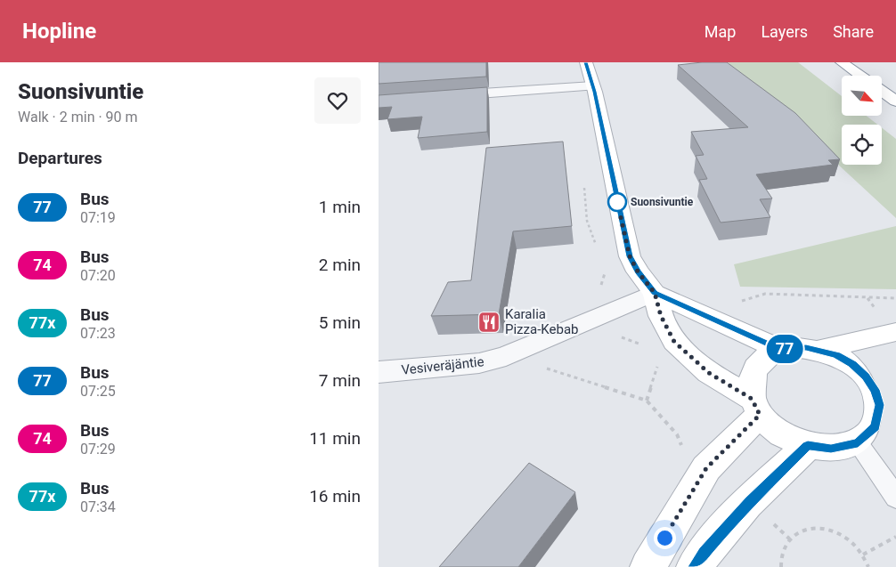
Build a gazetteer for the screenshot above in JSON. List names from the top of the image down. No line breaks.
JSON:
{"streets":{"street":["Vesiveräjäntie"]},"places":{"other":["Suonsivuntie"],"restaurant":["Karalia Pizza-Kebab"]},"lines":["bus line 77"],"north":"bottom right","page":{"header":"Hopline","nav":["Map","Layers","Share"],"heading":[["Suonsivuntie","Walk · 2 min · 90 m"],"Departures"],"on_map":"77","list":[{"mark":"77","name":"Bus","note":"07:19","value":"1 min"},{"mark":"74","name":"Bus","note":"07:20","value":"2 min"},{"mark":"77x","name":"Bus","note":"07:23","value":"5 min"},{"mark":"77","name":"Bus","note":"07:25","value":"7 min"},{"mark":"74","name":"Bus","note":"07:29","value":"11 min"},{"mark":"77x","name":"Bus","note":"07:34","value":"16 min"}]}}
